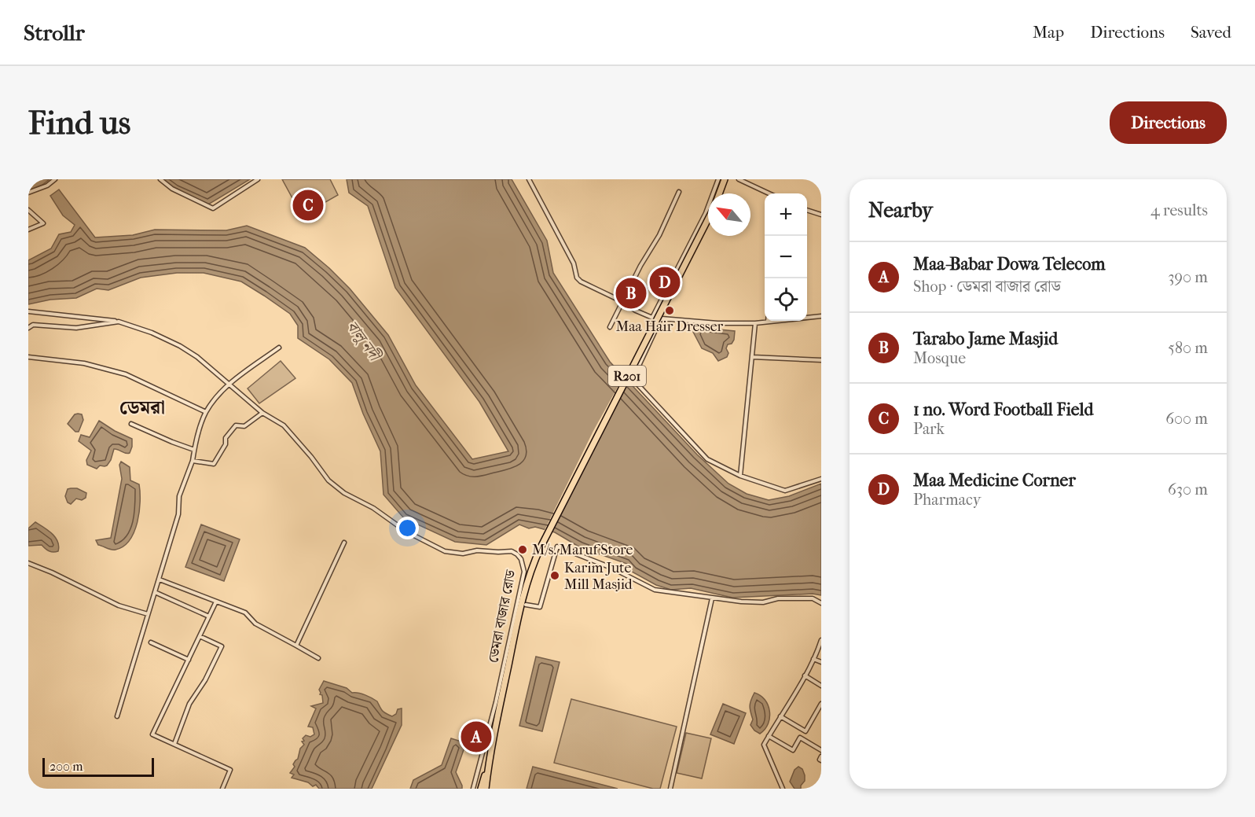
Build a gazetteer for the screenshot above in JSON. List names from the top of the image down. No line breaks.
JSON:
{"streets":{"main road":["R201"],"street":["ডেমরা বাজার রোড"]},"districts":["ডেমরা"],"water":["বালু নদী"],"places":["Maa Hair Dresser","M/s. Maruf Store","Karim Jute Mill Masjid"],"scale_bar":"200 m","north":"top left","page":{"header":"Strollr","nav":["Map","Directions","Saved"],"buttons":"Directions","title":"Find us","heading":["Nearby","4 results"],"pins":["C","D","B","A"],"map_buttons":["+","−"],"list":[{"mark":"A","name":"Maa-Babar Dowa Telecom","note":"Shop · ডেমরা বাজার রোড","value":"390 m"},{"mark":"B","name":"Tarabo Jame Masjid","note":"Mosque","value":"580 m"},{"mark":"C","name":"1 no. Word Football Field","note":"Park","value":"600 m"},{"mark":"D","name":"Maa Medicine Corner","note":"Pharmacy","value":"630 m"}],"scale":"200 m"}}
